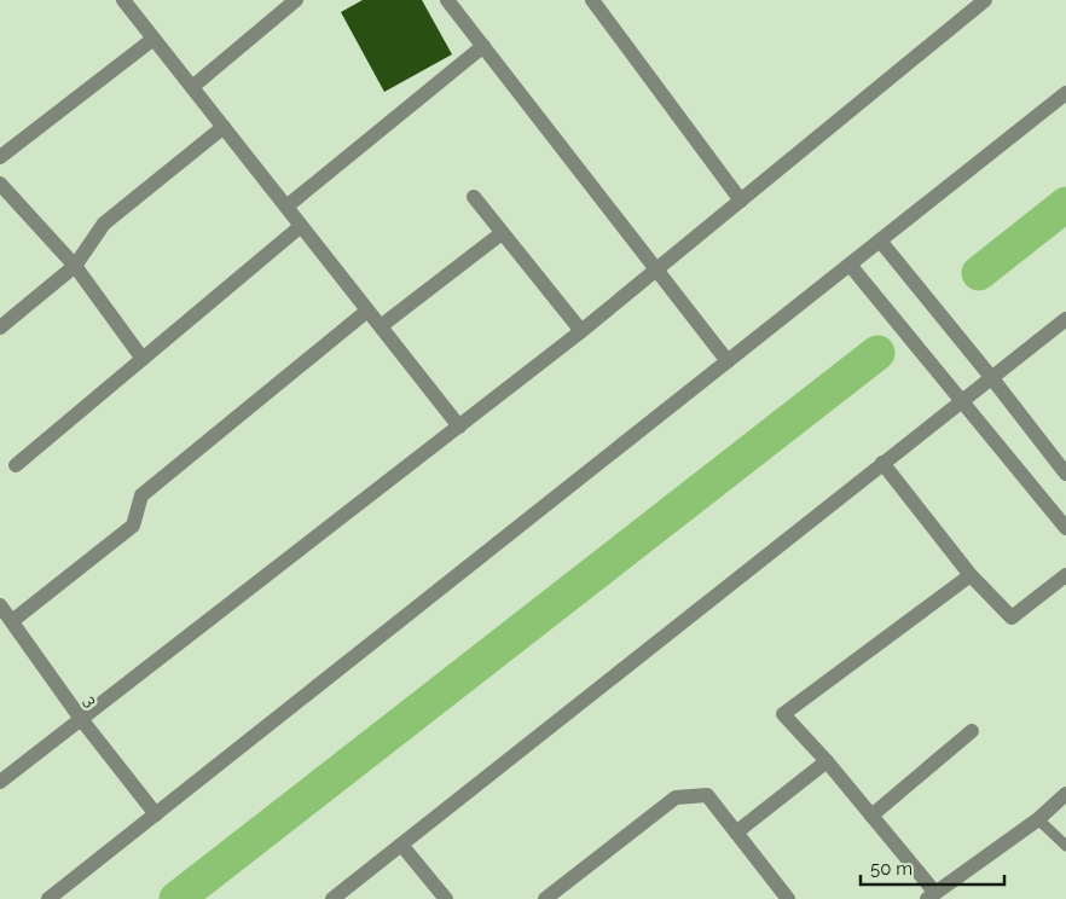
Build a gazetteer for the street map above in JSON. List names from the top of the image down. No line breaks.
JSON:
{"streets":{"street":["3"]},"scale_bar":"50 m"}
